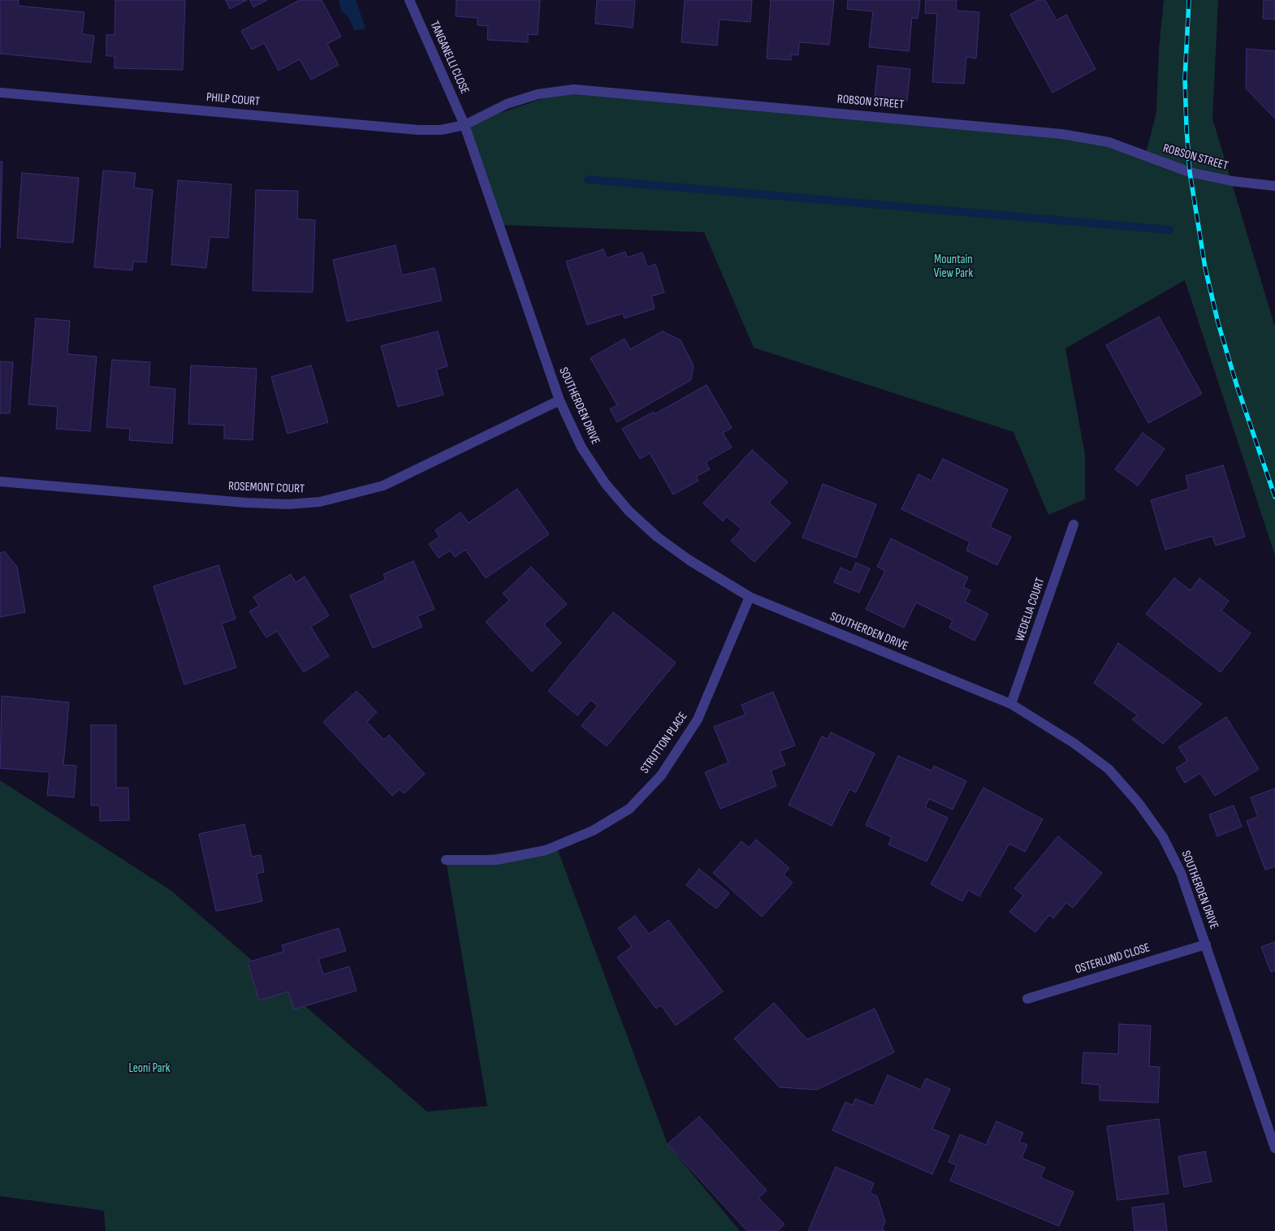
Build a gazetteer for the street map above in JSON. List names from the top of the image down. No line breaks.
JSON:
{"streets":{"street":["TANGANELLI CLOSE","PHILP COURT","ROBSON STREET","SOUTHERDEN DRIVE","ROSEMONT COURT","WEDELIA COURT","STRUTTON PLACE","OSTERLUND CLOSE"]},"crossings":[["TANGANELLI CLOSE","PHILP COURT"],["TANGANELLI CLOSE","ROBSON STREET"],["TANGANELLI CLOSE","SOUTHERDEN DRIVE"],["PHILP COURT","ROBSON STREET"],["PHILP COURT","SOUTHERDEN DRIVE"],["ROBSON STREET","SOUTHERDEN DRIVE"],["SOUTHERDEN DRIVE","ROSEMONT COURT"],["SOUTHERDEN DRIVE","WEDELIA COURT"],["SOUTHERDEN DRIVE","STRUTTON PLACE"],["SOUTHERDEN DRIVE","OSTERLUND CLOSE"]],"parks":["Mountain View Park","Leoni Park"]}
